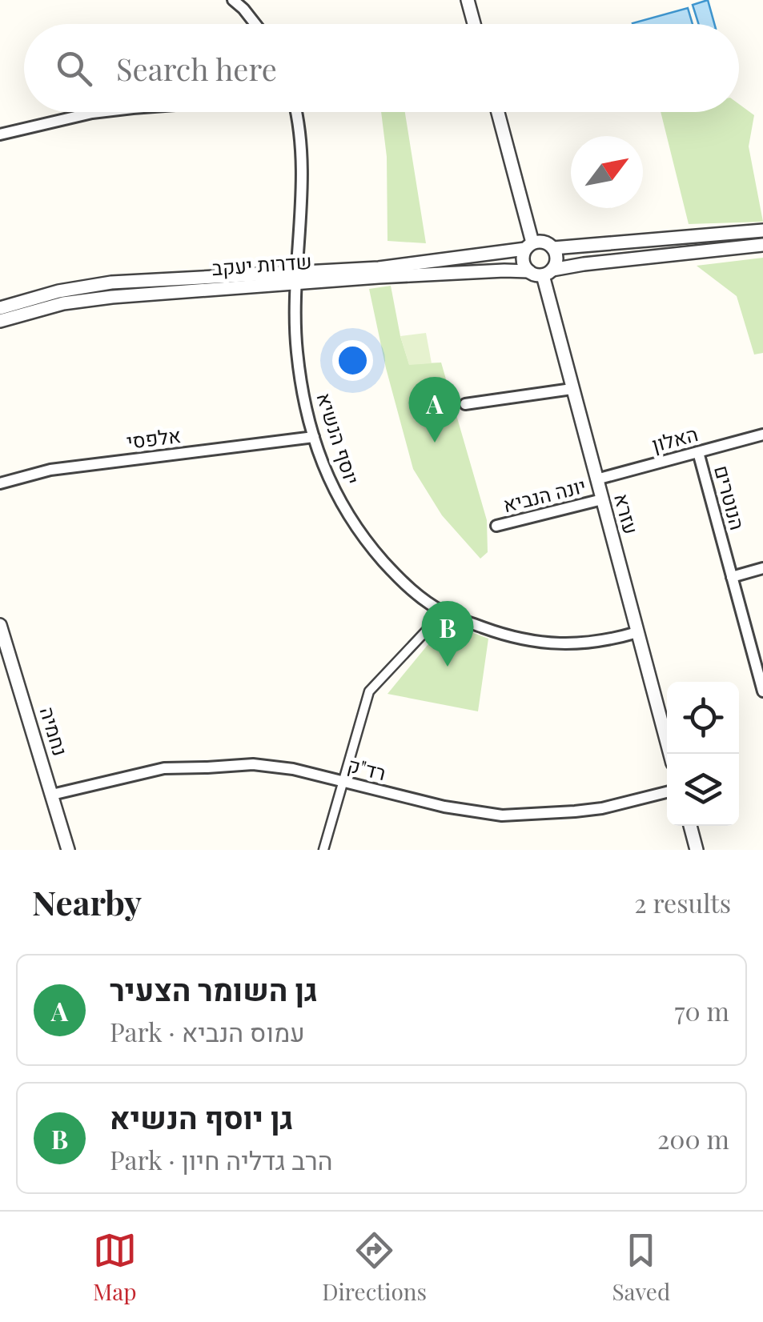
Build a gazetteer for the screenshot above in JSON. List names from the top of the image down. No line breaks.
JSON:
{"streets":{"street":["שדרות יעקב","אלפסי","יוסף הנשיא","האלון","יונה הנביא","הנוטרים","עזרא","נחמיה","רד\"ק"]},"crossings":[["שדרות יעקב","יוסף הנשיא"],["שדרות יעקב","עזרא"],["אלפסי","יוסף הנשיא"],["יוסף הנשיא","עזרא"],["האלון","הנוטרים"],["האלון","עזרא"],["יונה הנביא","עזרא"],["נחמיה","רד\"ק"]],"north":"top right","page":{"search":"Search here","pins":["A","B"],"heading":["Nearby","2 results"],"list":[{"mark":"A","name":"גן השומר הצעיר","note":"Park · עמוס הנביא","value":"70 m"},{"mark":"B","name":"גן יוסף הנשיא","note":"Park · הרב גדליה חיון","value":"200 m"}],"nav":["Map","Directions","Saved"]}}
